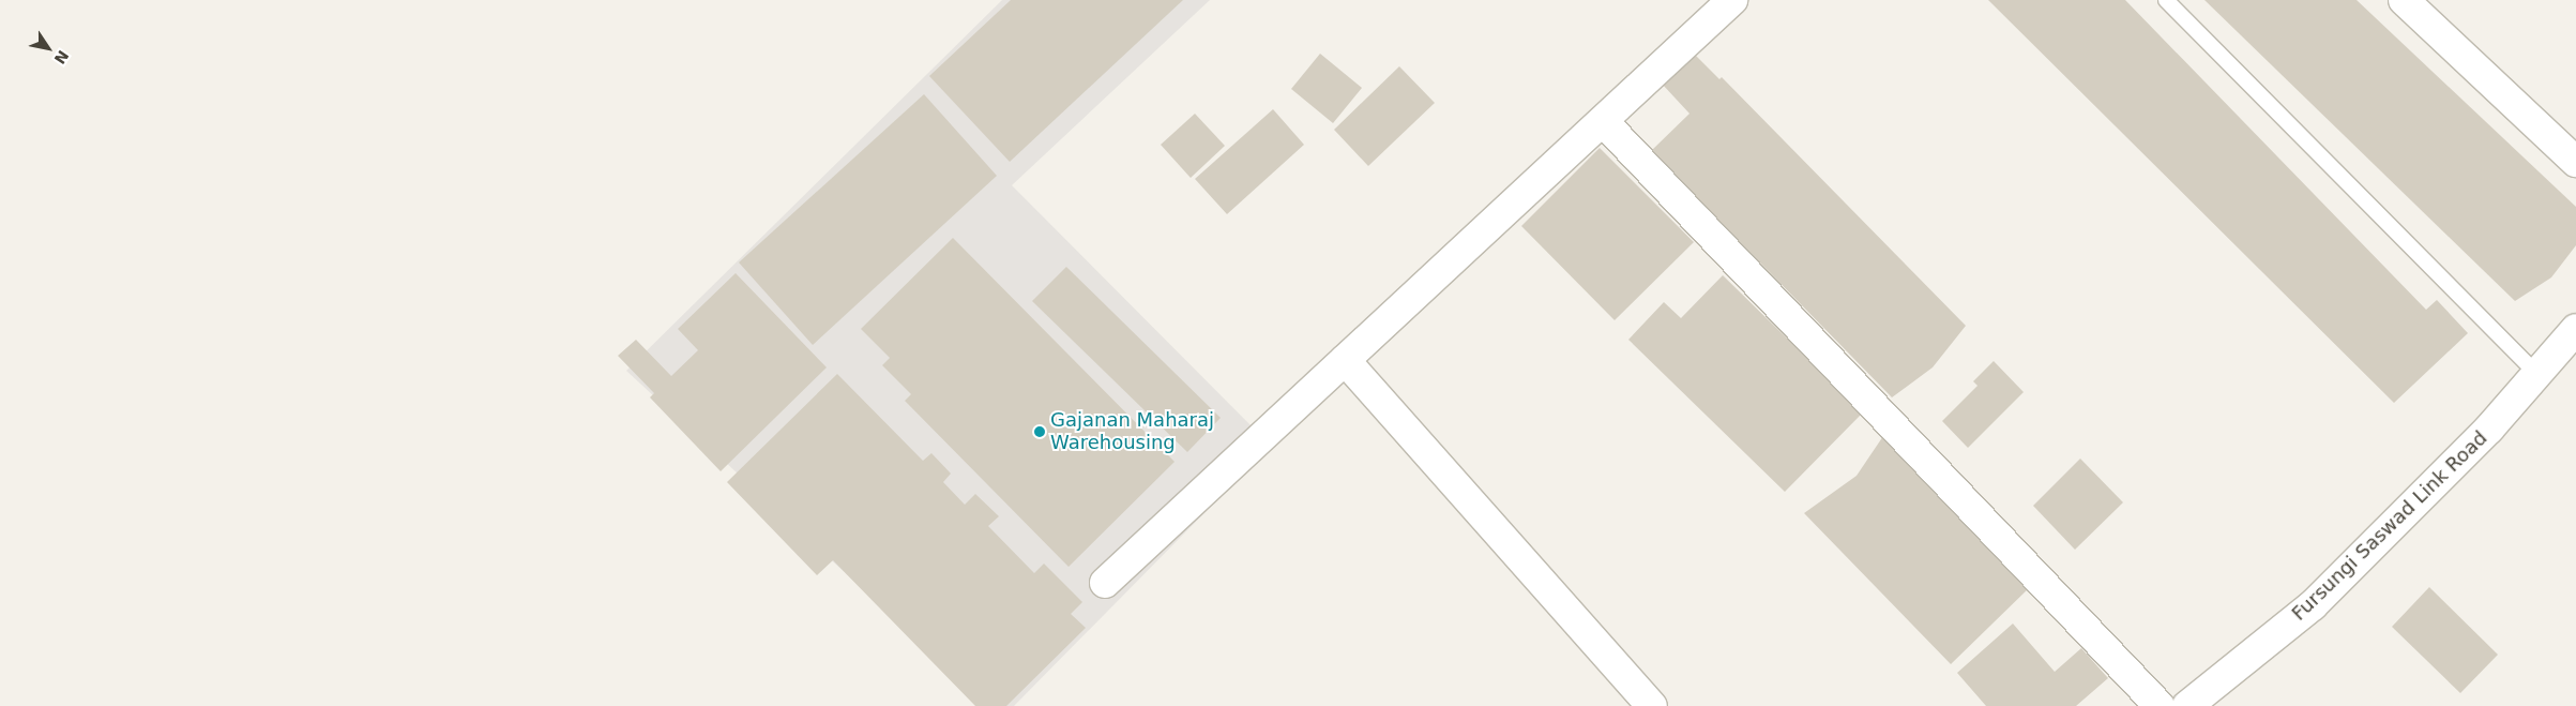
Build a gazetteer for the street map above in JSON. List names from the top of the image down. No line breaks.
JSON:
{"streets":{"street":["Fursungi Saswad Link Road"]},"places":["Gajanan Maharaj Warehousing"],"north":"bottom right"}
